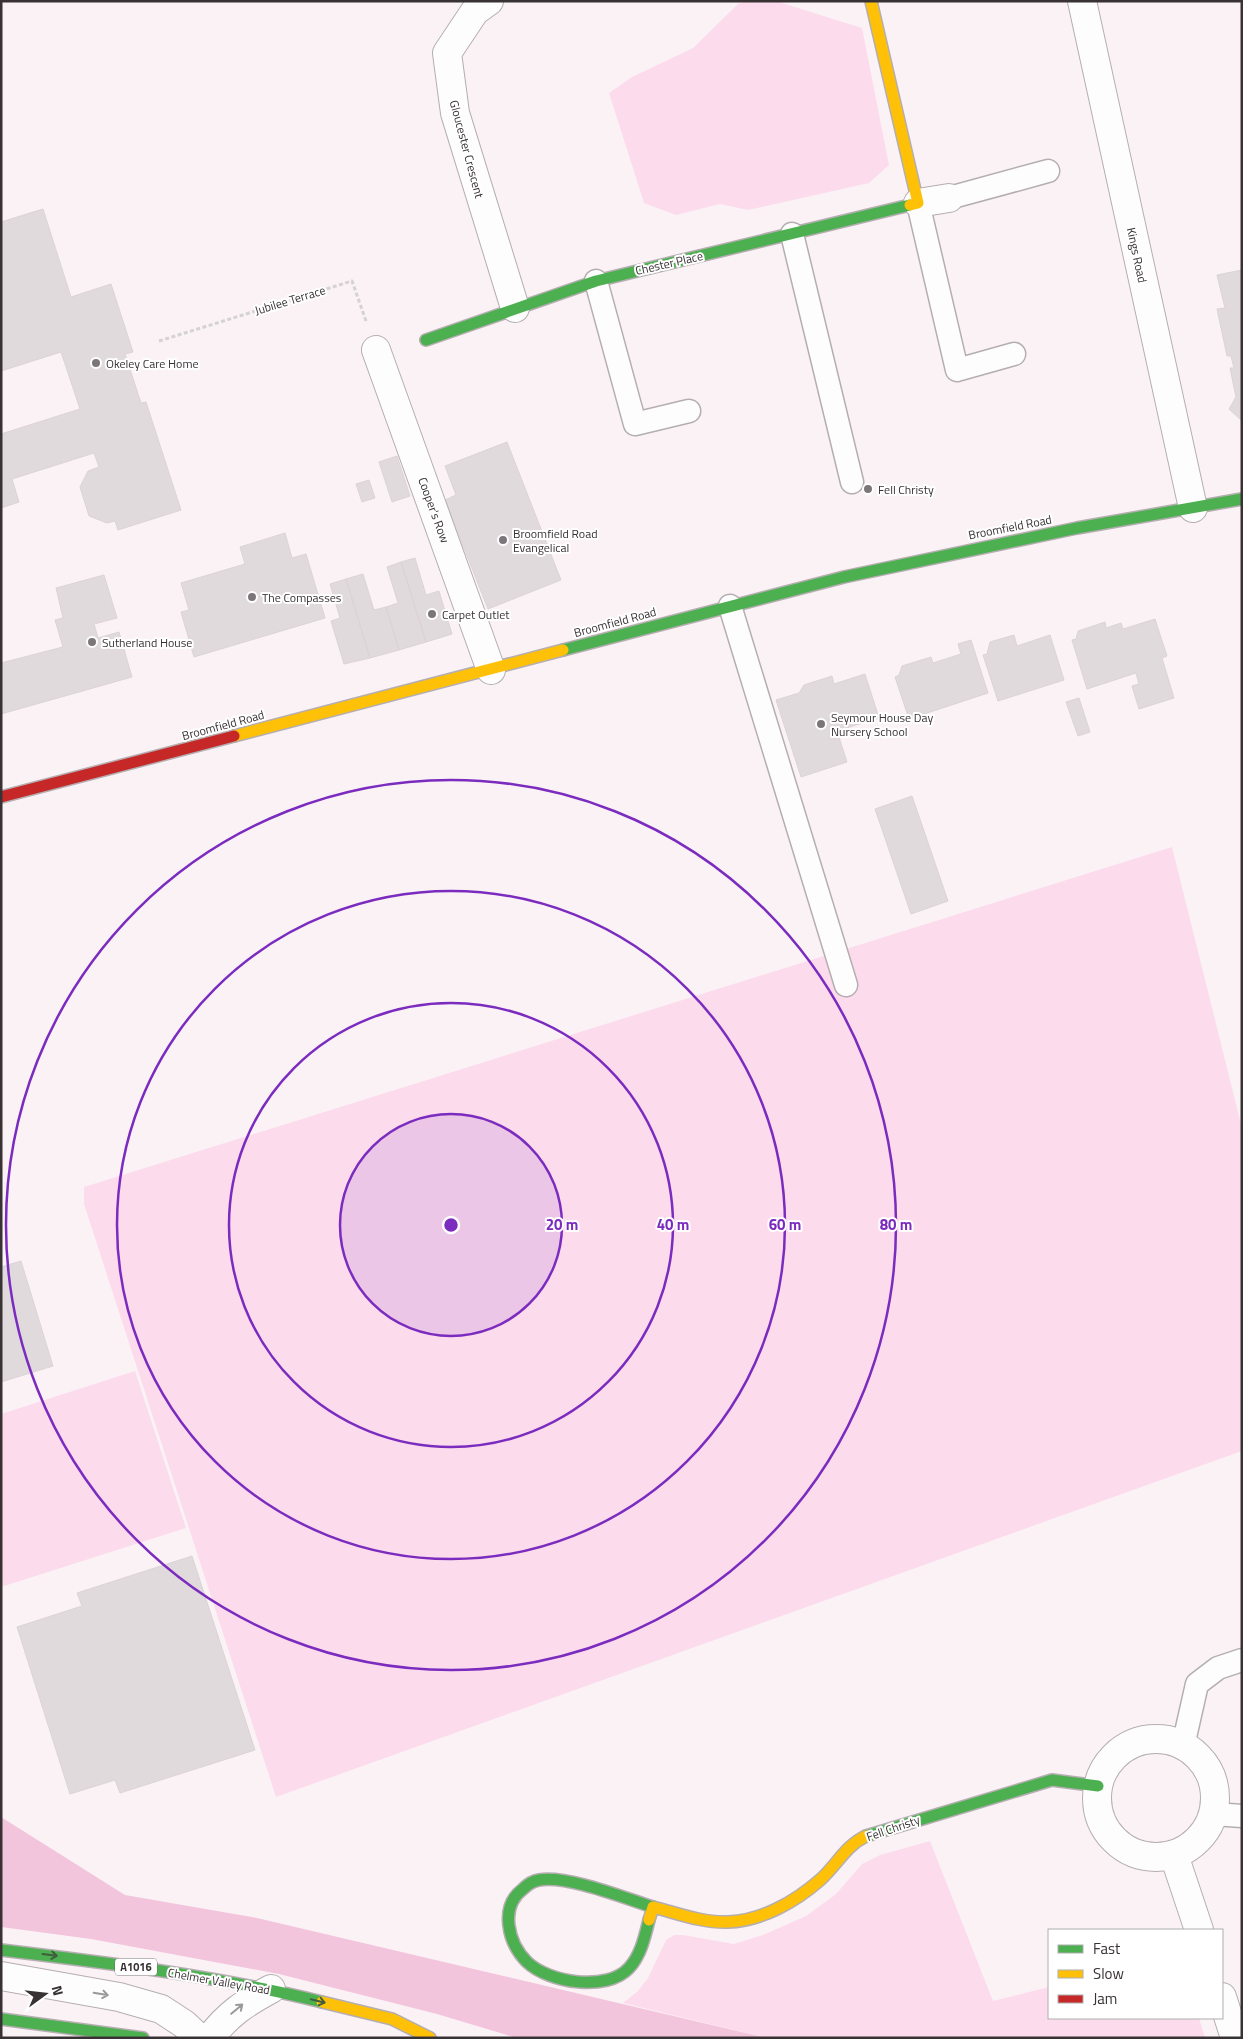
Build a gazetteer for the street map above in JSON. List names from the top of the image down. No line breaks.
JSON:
{"streets":{"main road":["Chester Place","Broomfield Road","Fell Christy","A1016","Chelmer Valley Road"],"street":["Gloucester Crescent","Kings Road","Cooper's Row"],"path":["Jubilee Terrace"]},"crossings":[["Gloucester Crescent","Chester Place"],["Kings Road","Broomfield Road"],["Jubilee Terrace","Cooper's Row"],["Cooper's Row","Broomfield Road"]],"one_way":["Chelmer Valley Road"],"places":["Okeley Care Home","Fell Christy","Broomfield Road Evangelical","The Compasses","Carpet Outlet","Sutherland House","Seymour House Day Nursery School"],"legend":["Fast","Slow","Jam"],"north":"right","rings":["20 m","40 m","60 m","80 m"]}
